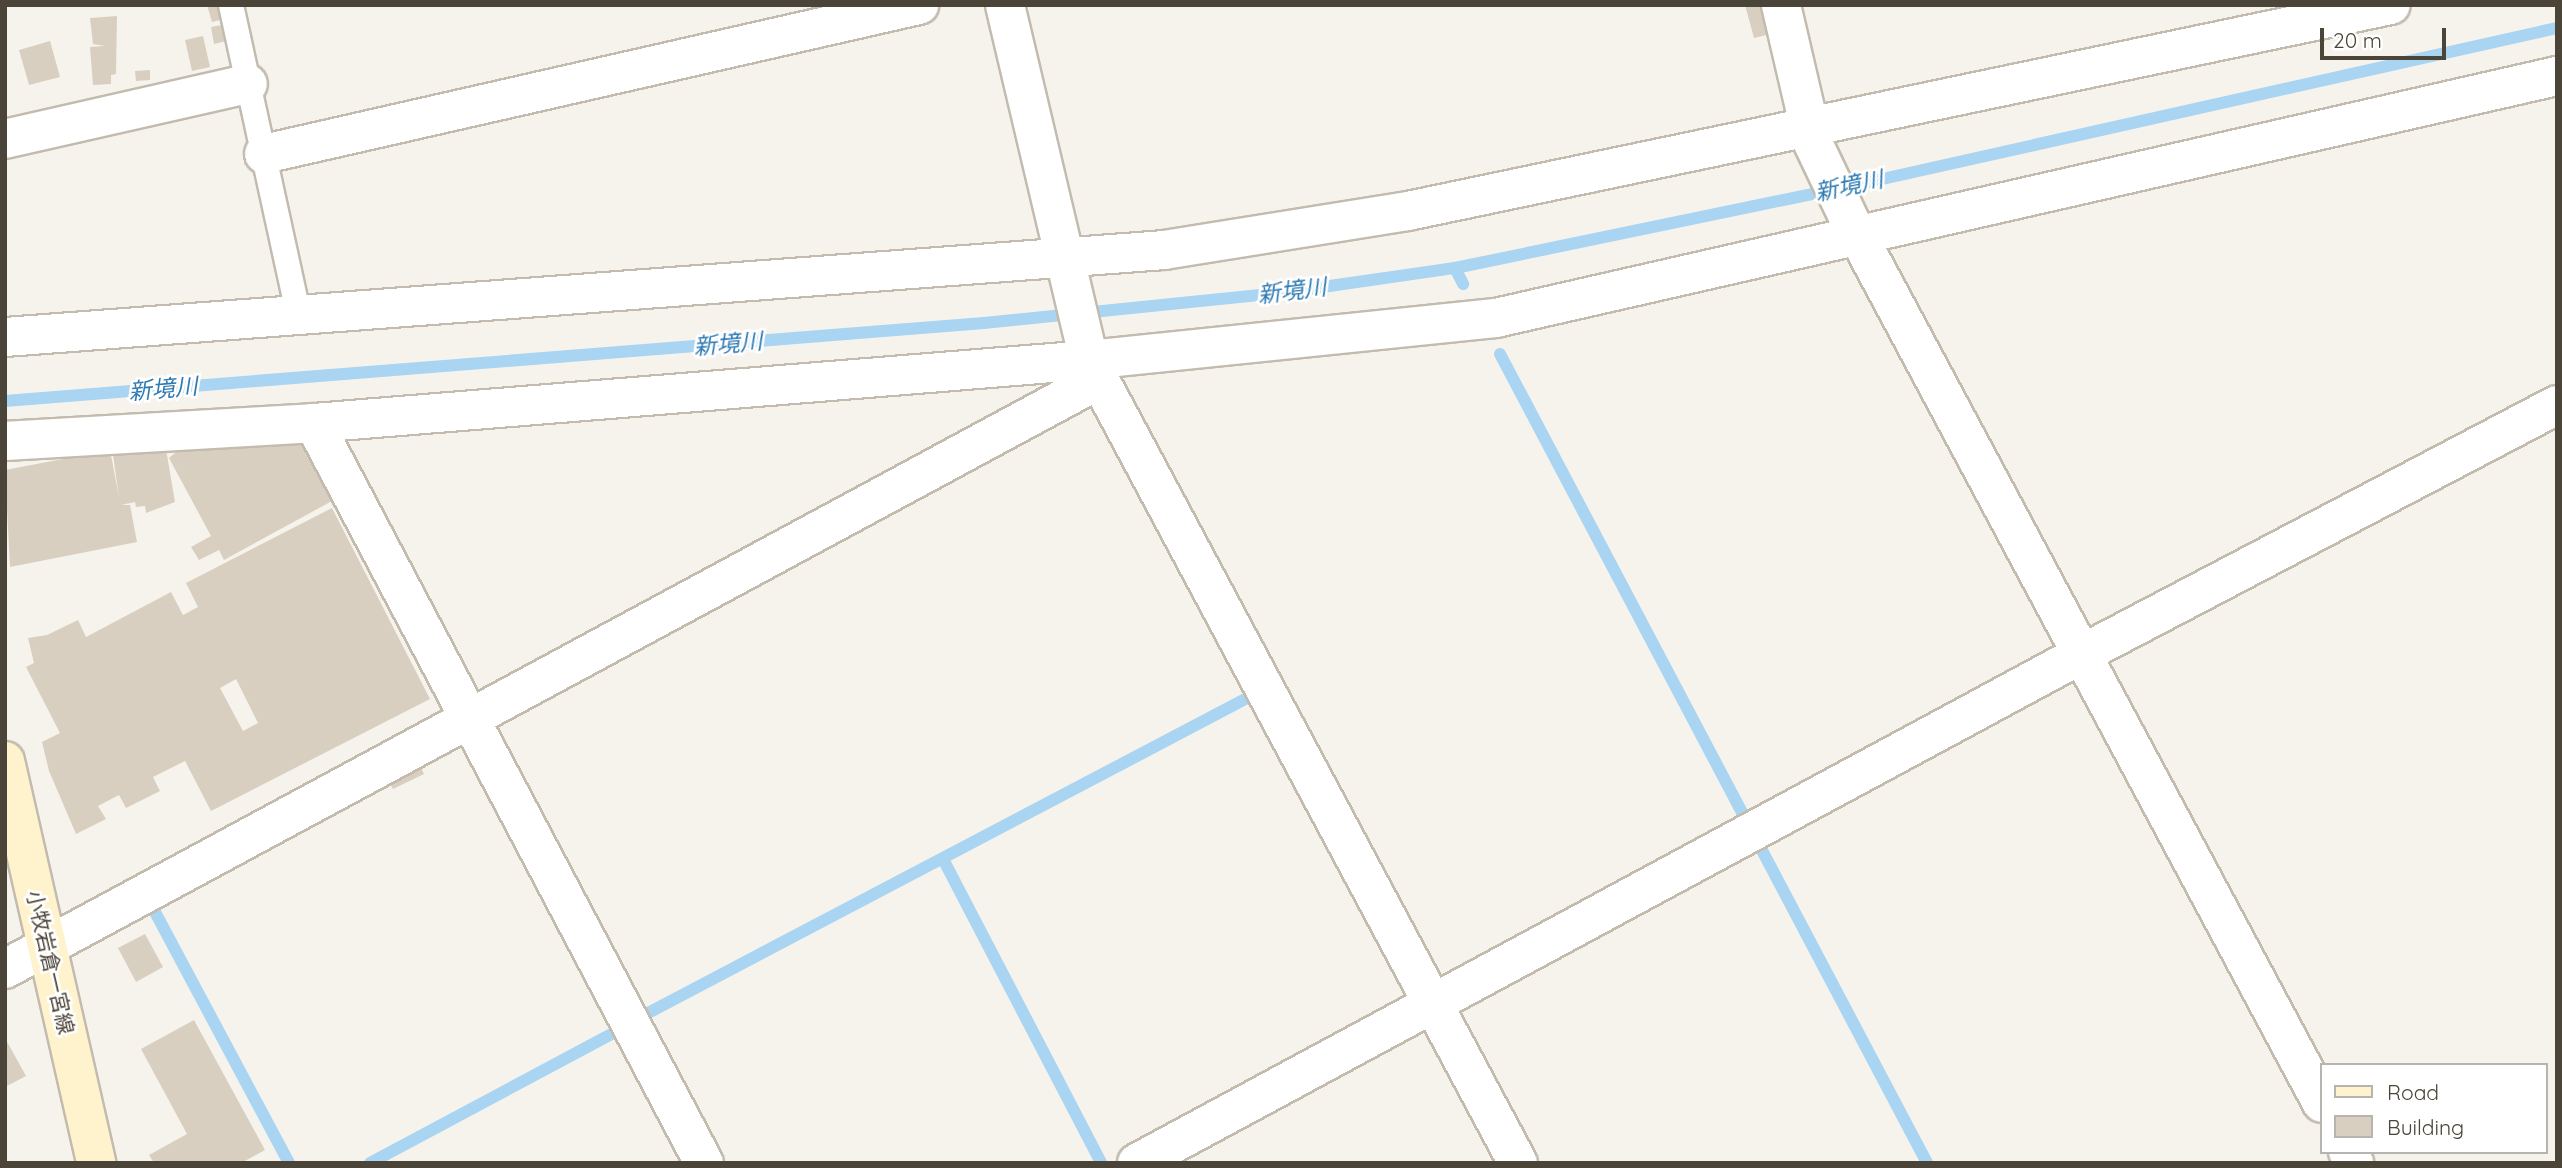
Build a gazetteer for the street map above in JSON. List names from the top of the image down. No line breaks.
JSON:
{"streets":{"main road":["小牧岩倉一宮線"]},"water":["新境川"],"legend":["Road","Building"],"scale_bar":"20 m"}
